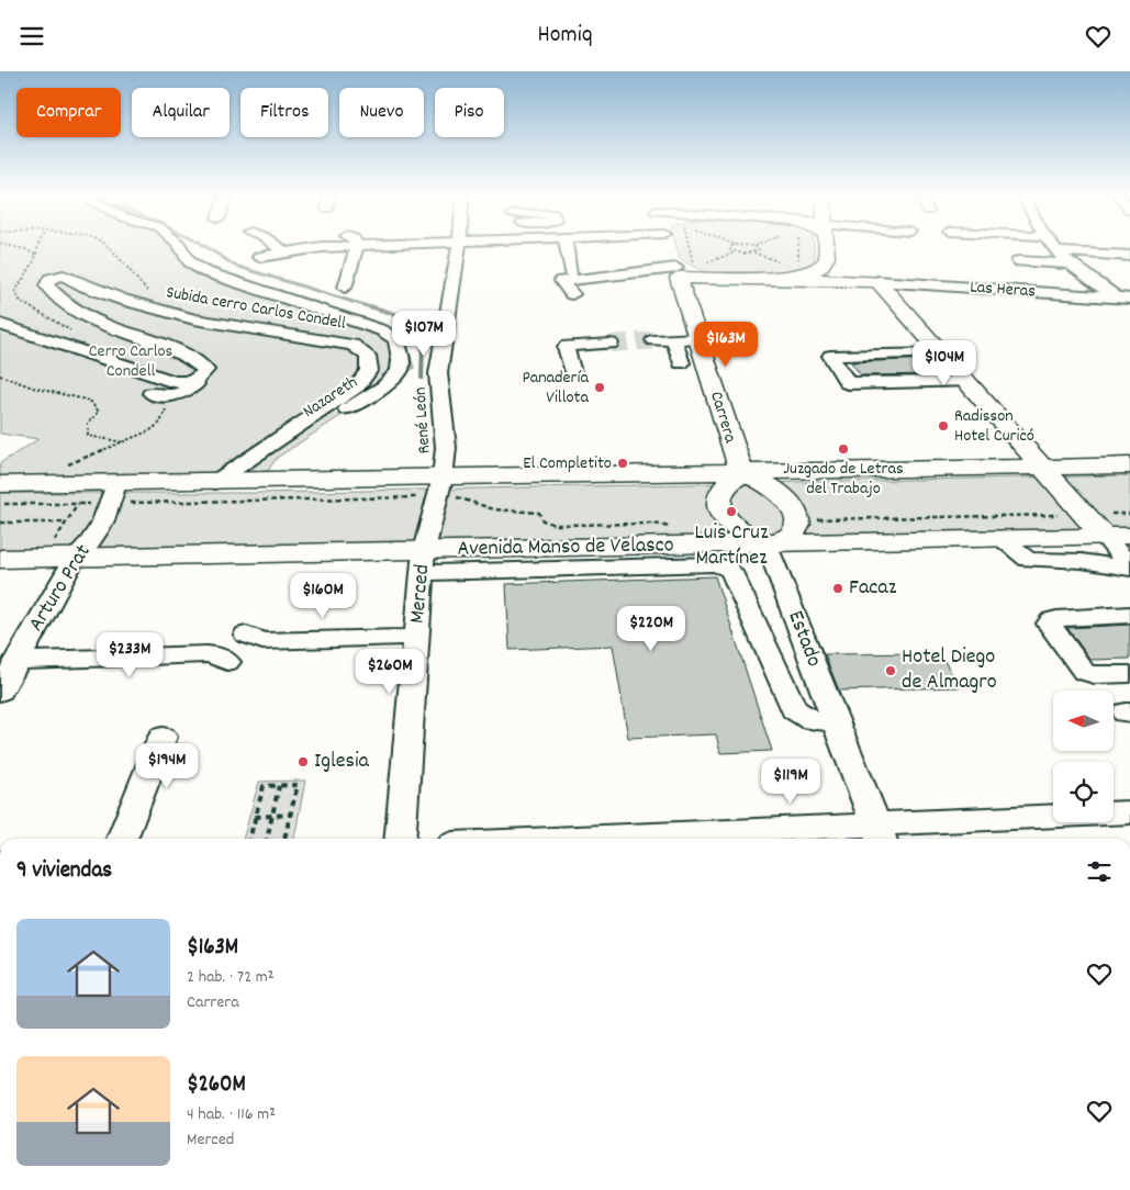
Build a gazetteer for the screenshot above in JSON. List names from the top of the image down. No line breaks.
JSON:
{"streets":{"main road":["Las Heras","Carrera","Avenida Manso de Velasco"],"street":["Subida cerro Carlos Condell","Nazareth","René León","Arturo Prat","Merced","Estado"]},"crossings":[["Las Heras","Carrera"],["Subida cerro Carlos Condell","Nazareth"],["Carrera","Avenida Manso de Velasco"],["Carrera","Estado"],["René León","Merced"],["Avenida Manso de Velasco","Arturo Prat"],["Avenida Manso de Velasco","Merced"],["Avenida Manso de Velasco","Estado"]],"parks":["Cerro Carlos Condell"],"places":["Panadería Villota","Radisson Hotel Curicó","Juzgado de Letras del Trabajo","El Completito","Luis Cruz Martínez","Facaz","Hotel Diego de Almagro","Iglesia"],"north":"left","page":{"header":"Homiq","chip":["Comprar","Alquilar","Filtros","Nuevo","Piso"],"price":["$107M","$163M","$104M","$160M","$220M","$233M","$260M","$194M","$119M"],"heading":"9 viviendas","list":[{"name":"$163M","note":"2 hab. · 72 m² · Carrera"},{"name":"$260M","note":"4 hab. · 116 m² · Merced"}]}}
